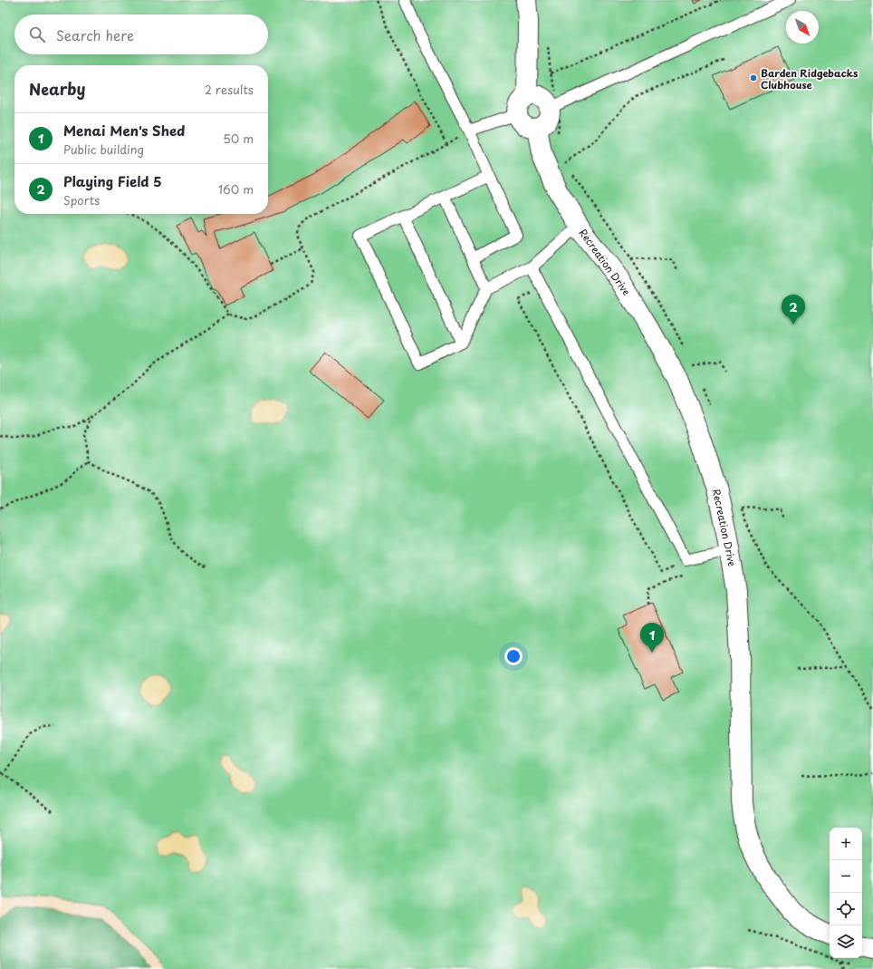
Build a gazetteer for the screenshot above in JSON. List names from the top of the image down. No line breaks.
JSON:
{"streets":{"street":["Recreation Drive"]},"places":["Barden Ridgebacks Clubhouse"],"north":"bottom right","page":{"search":"Search here","heading":["Nearby","2 results"],"list":[{"mark":"1","name":"Menai Men's Shed","note":"Public building","value":"50 m"},{"mark":"2","name":"Playing Field 5","note":"Sports","value":"160 m"}],"pins":["2","1"],"map_buttons":["+","−"]}}
